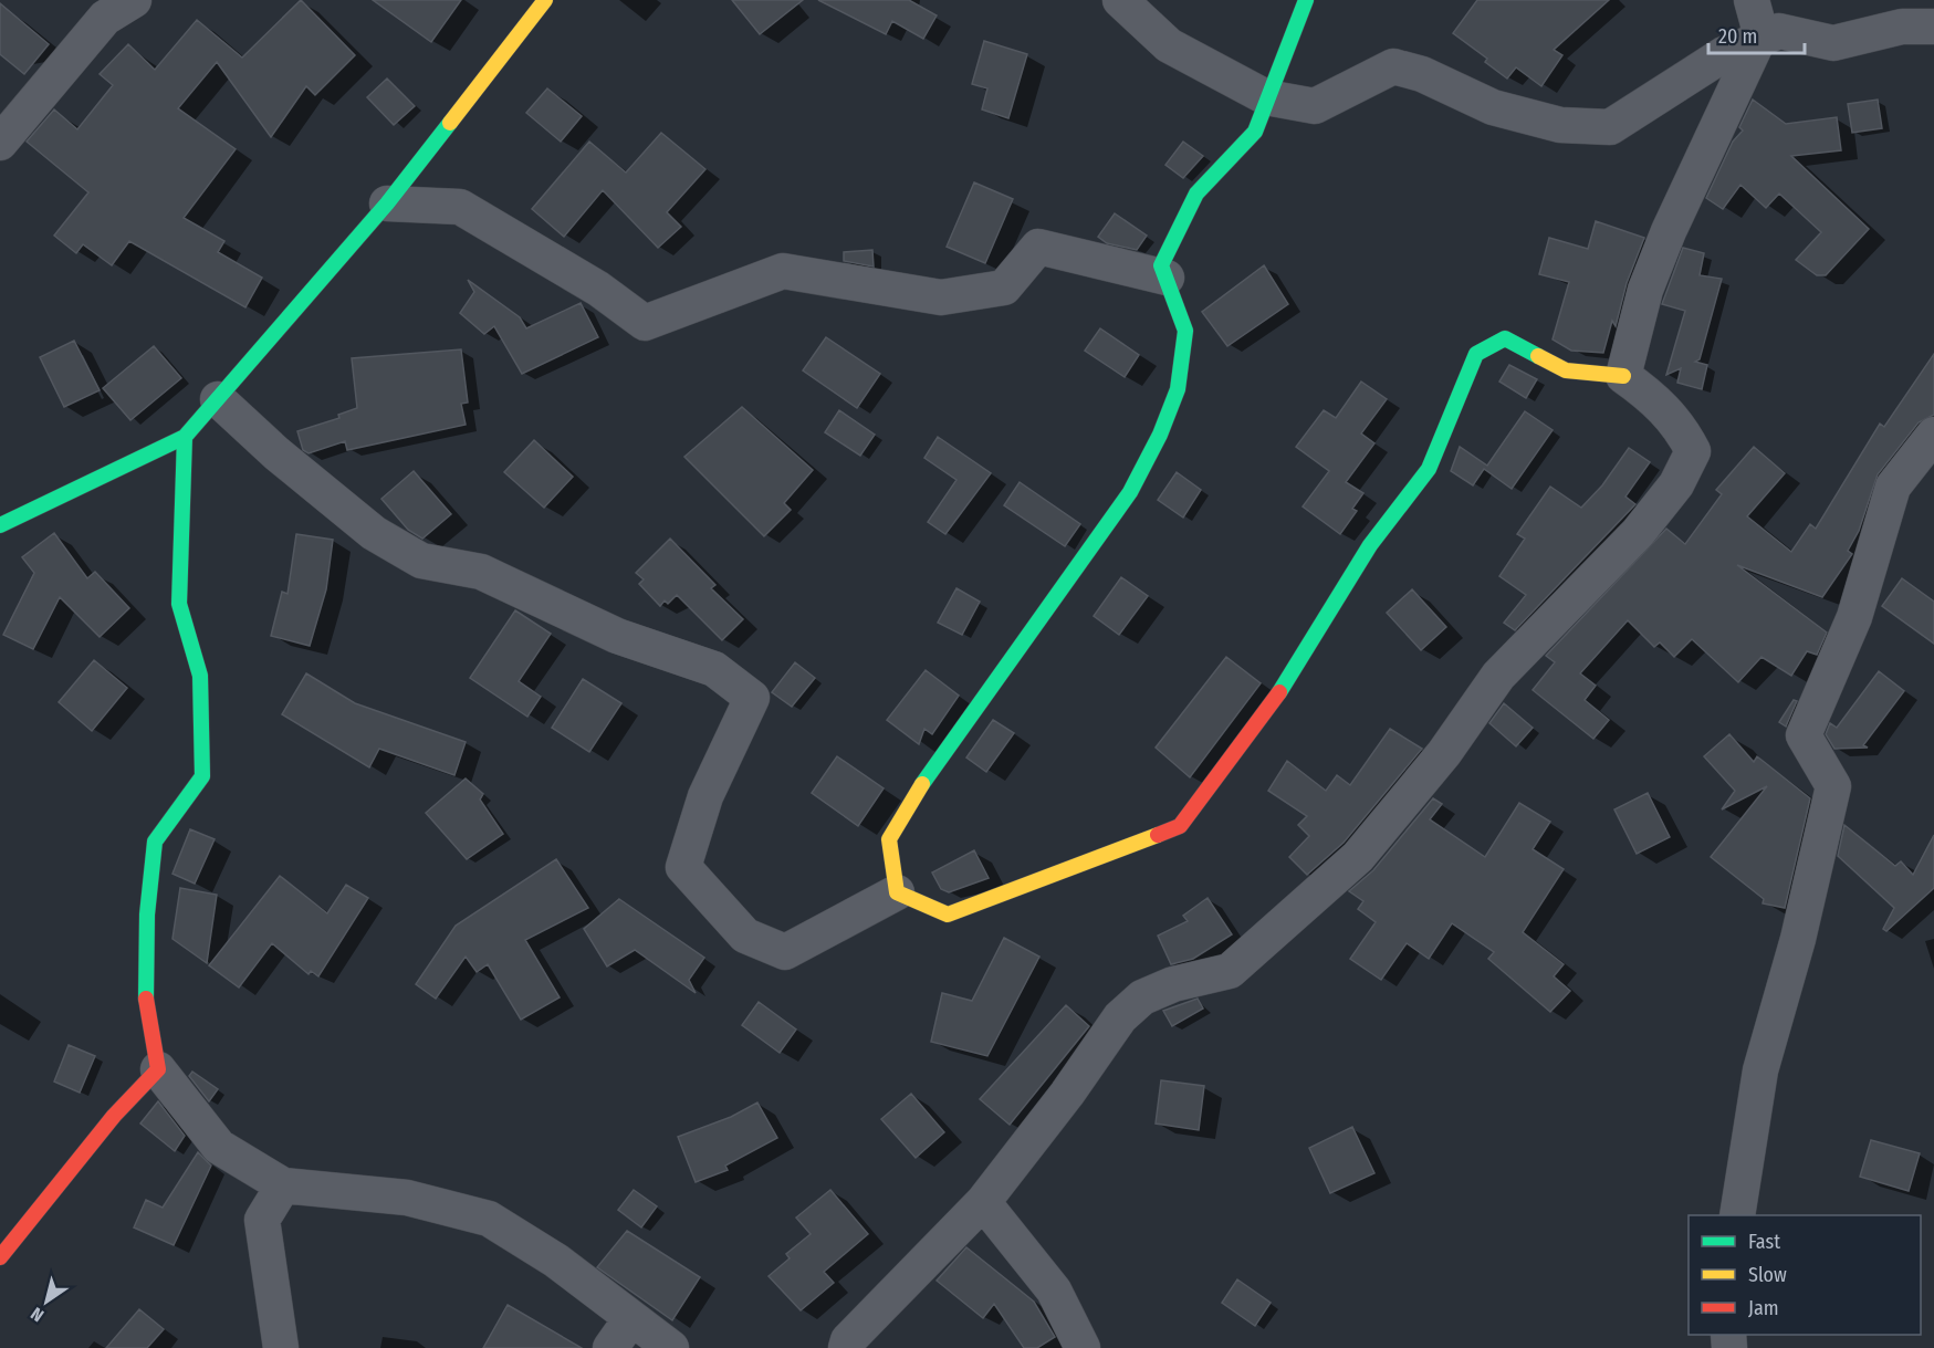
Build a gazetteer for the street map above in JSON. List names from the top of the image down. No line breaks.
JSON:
{"legend":["Fast","Slow","Jam"],"scale_bar":"20 m","north":"bottom left"}
